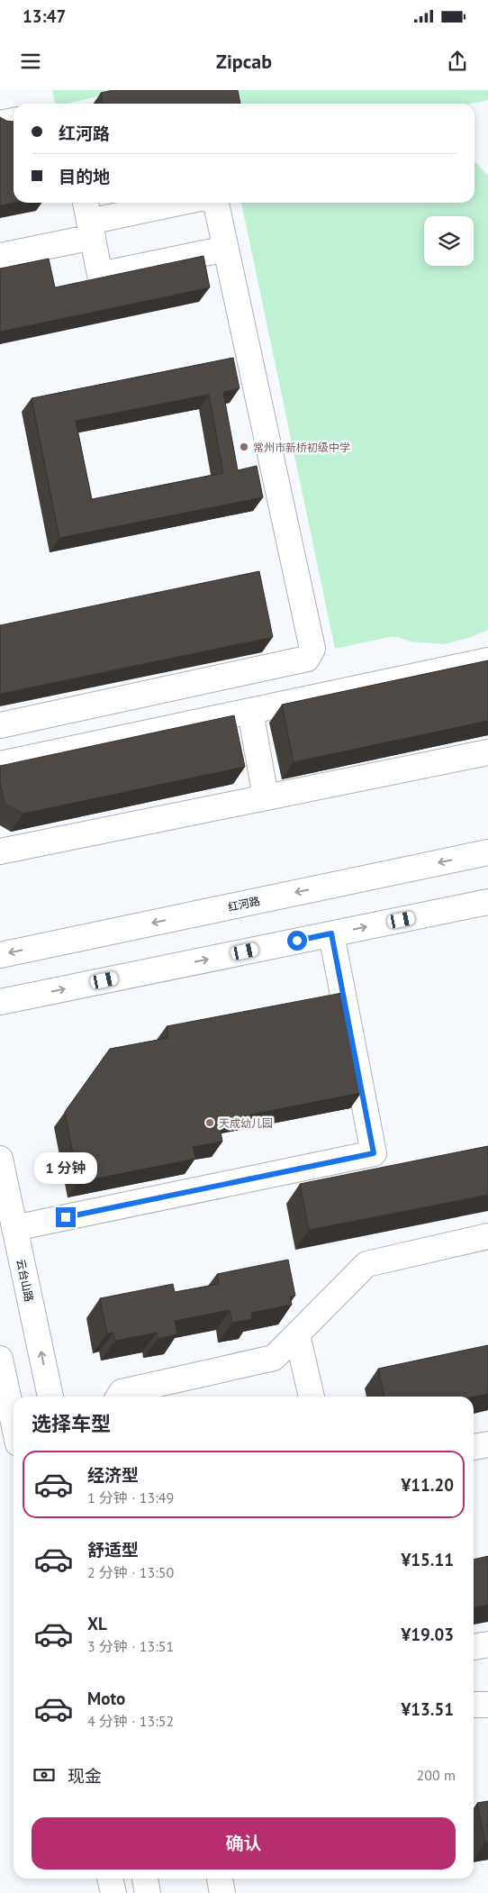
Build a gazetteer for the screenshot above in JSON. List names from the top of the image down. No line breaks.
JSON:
{"streets":{"street":["红河路","云台山路"]},"one_way":["云台山路"],"places":["常州市新桥初级中学","天成幼儿园"],"page":{"status":"13:47","header":"Zipcab","banner":["红河路","目的地"],"bubble":"1 分钟","heading":"选择车型","list":[{"name":"经济型","note":"1 分钟 · 13:49","value":"¥11.20"},{"name":"舒适型","note":"2 分钟 · 13:50","value":"¥15.11"},{"name":"XL","note":"3 分钟 · 13:51","value":"¥19.03"},{"name":"Moto","note":"4 分钟 · 13:52","value":"¥13.51"}],"pay":["现金","200 m"],"buttons":"确认"}}
